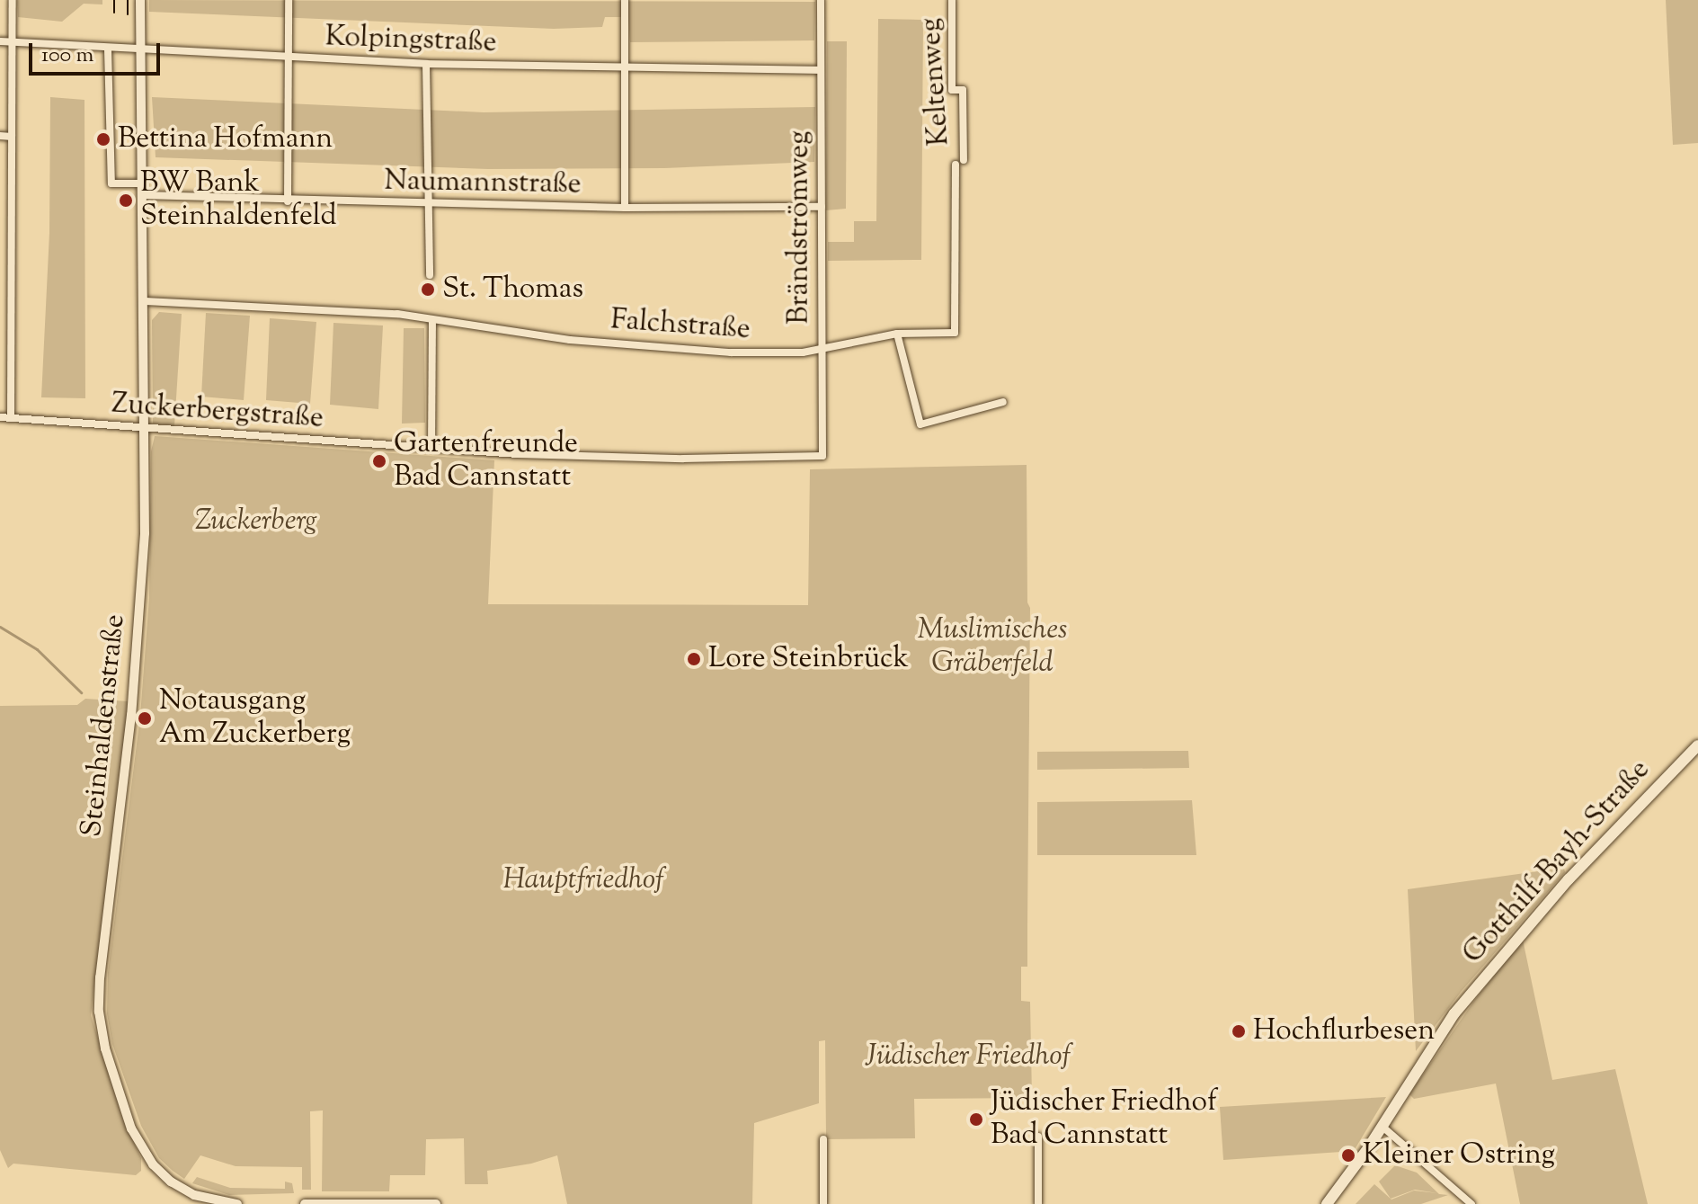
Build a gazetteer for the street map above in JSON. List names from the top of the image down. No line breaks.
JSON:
{"streets":{"main road":["Gotthilf-Bayh-Straße"],"street":["Kolpingstraße","Keltenweg","Naumannstraße","Brändströmweg","Falchstraße","Zuckerbergstraße","Steinhaldenstraße"]},"crossings":[["Kolpingstraße","Brändströmweg"],["Kolpingstraße","Steinhaldenstraße"],["Keltenweg","Falchstraße"],["Naumannstraße","Brändströmweg"],["Naumannstraße","Steinhaldenstraße"],["Brändströmweg","Falchstraße"],["Brändströmweg","Zuckerbergstraße"],["Falchstraße","Steinhaldenstraße"],["Zuckerbergstraße","Steinhaldenstraße"]],"parks":["Zuckerberg","Muslimisches Gräberfeld","Hauptfriedhof","Jüdischer Friedhof"],"places":["Bettina Hofmann","BW Bank Steinhaldenfeld","St. Thomas","Gartenfreunde Bad Cannstatt","Lore Steinbrück","Notausgang Am Zuckerberg","Hochflurbesen","Jüdischer Friedhof Bad Cannstatt","Kleiner Ostring"],"scale_bar":"100 m"}
